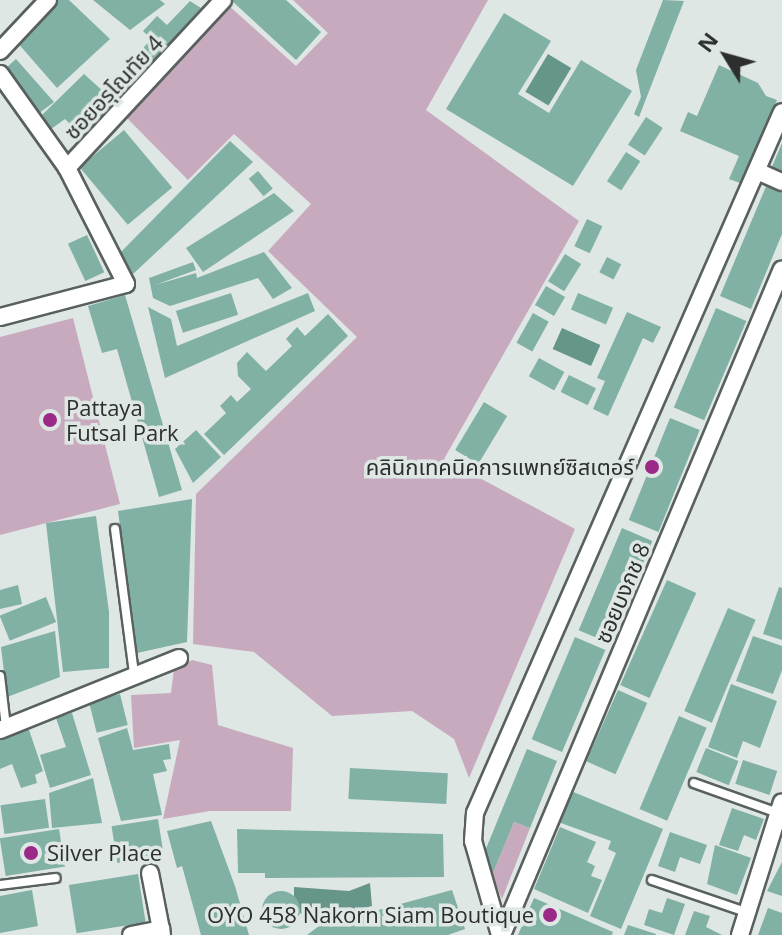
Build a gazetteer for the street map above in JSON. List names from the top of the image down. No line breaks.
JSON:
{"streets":{"street":["ซอยอรุโณทัย 4","ซอยบงกช 8"]},"places":["Pattaya Futsal Park","คลินิกเทคนิคการแพทย์ซิสเตอร์","Silver Place","OYO 458 Nakorn Siam Boutique"],"north":"top left"}
